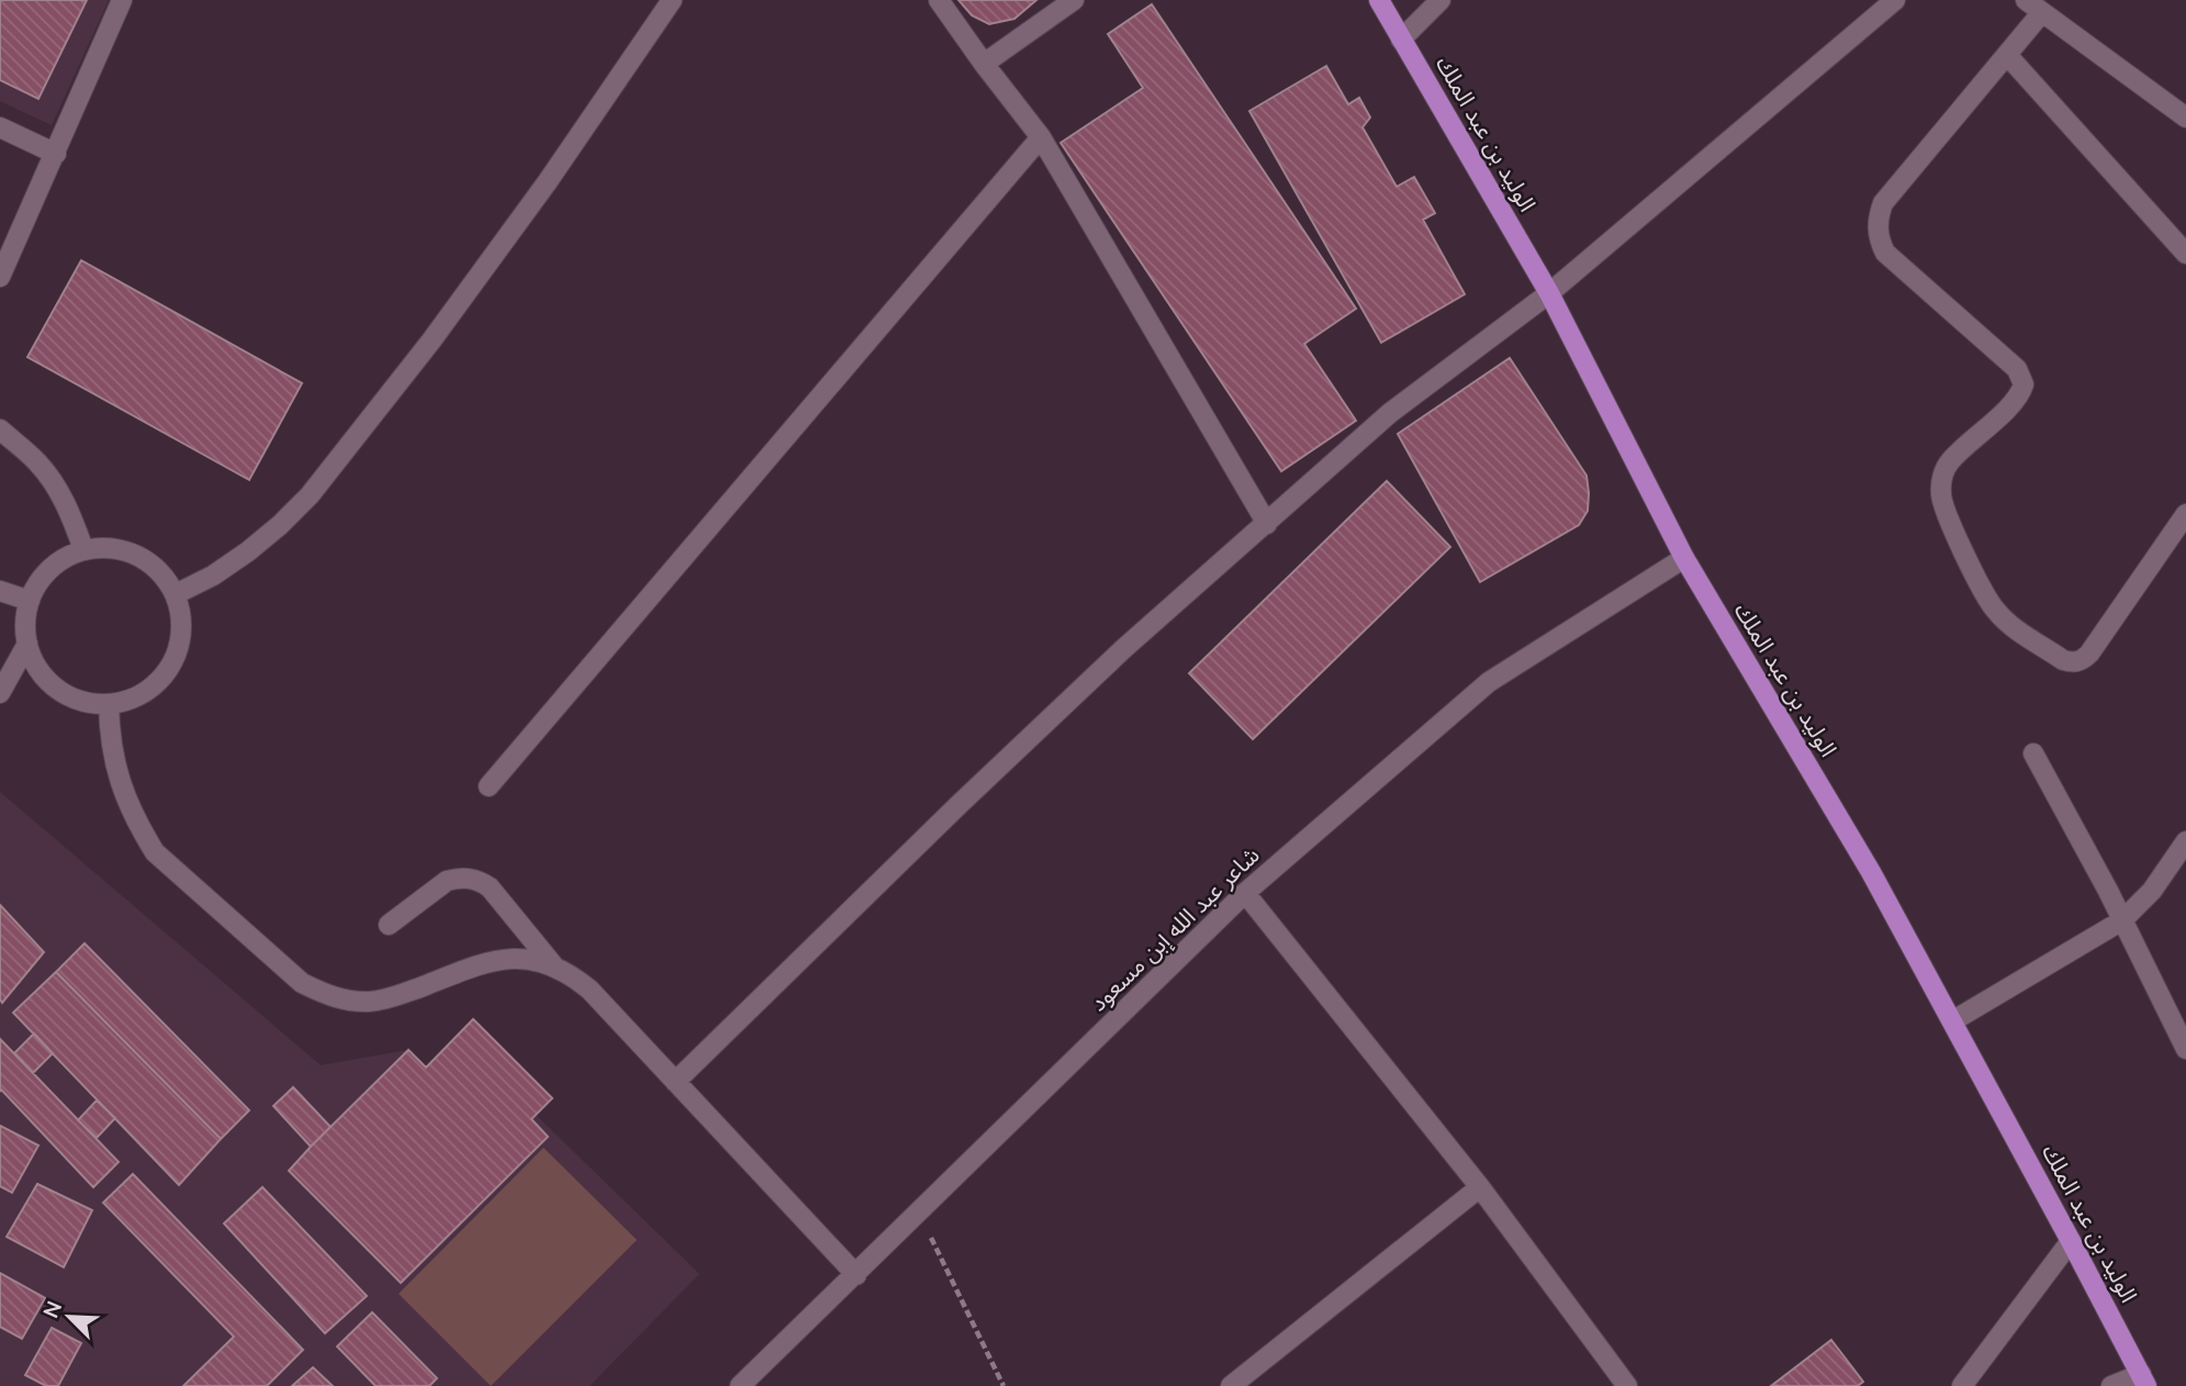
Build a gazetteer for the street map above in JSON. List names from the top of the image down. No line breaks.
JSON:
{"streets":{"main road":["الوليد بن عبد الملك"],"street":["شاعر عبد الله إبن مسعود"]},"crossings":[["الوليد بن عبد الملك","شاعر عبد الله إبن مسعود"]],"north":"top left"}
